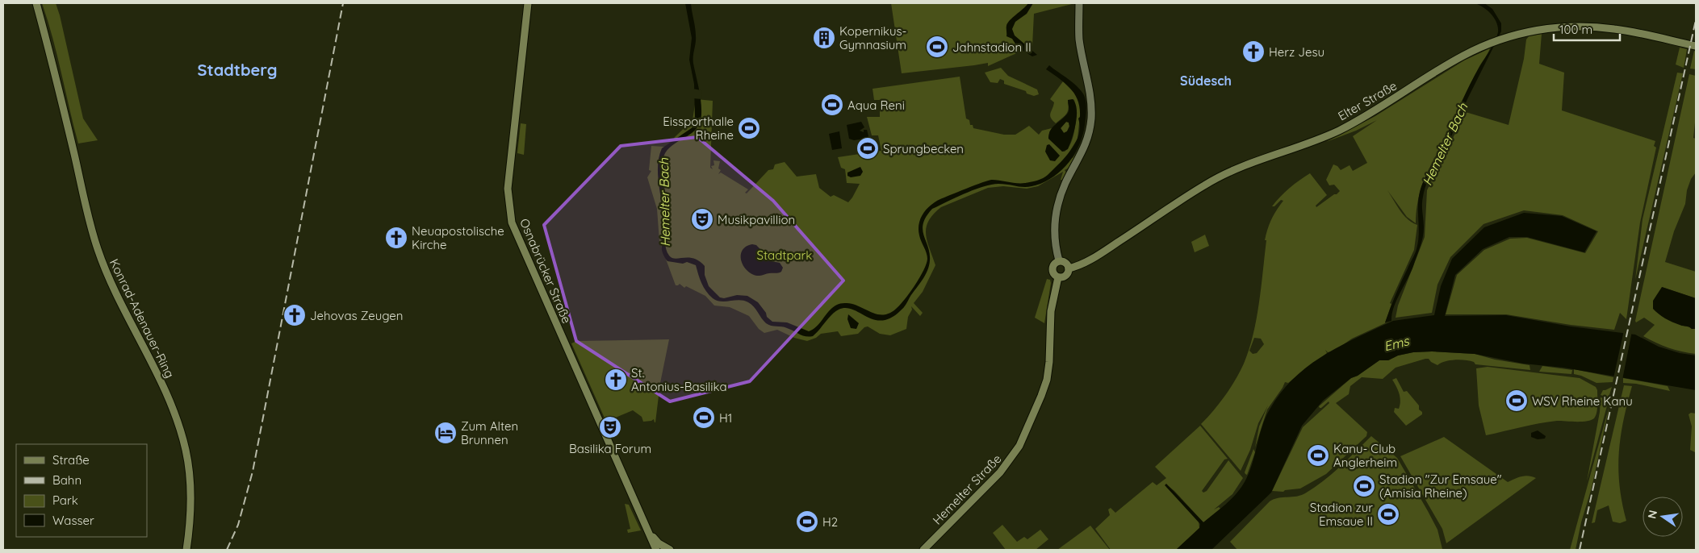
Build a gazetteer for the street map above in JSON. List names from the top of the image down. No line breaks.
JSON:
{"streets":{"main road":["Elter Straße","Osnabrücker Straße","Konrad-Adenauer-Ring","Hemelter Straße"]},"crossings":[["Elter Straße","Hemelter Straße"]],"districts":["Stadtberg","Südesch"],"water":["Hemelter Bach","Ems"],"parks":["Stadtpark"],"places":{"building":["Kopernikus- Gymnasium"],"sports":["Jahnstadion II","Aqua Reni","Eissporthalle Rheine","Sprungbecken","WSV Rheine Kanu","H1","Kanu- Club Anglerheim","Stadion \"Zur Emsaue\" (Amisia Rheine)","Stadion zur Emsaue II","H2"],"church":["Herz Jesu","Neuapostolische Kirche","Jehovas Zeugen","St. Antonius-Basilika"],"theatre":["Musikpavillion","Basilika Forum"],"hotel":["Zum Alten Brunnen"]},"legend":["Straße","Bahn","Park","Wasser"],"scale_bar":"100 m","north":"left"}
